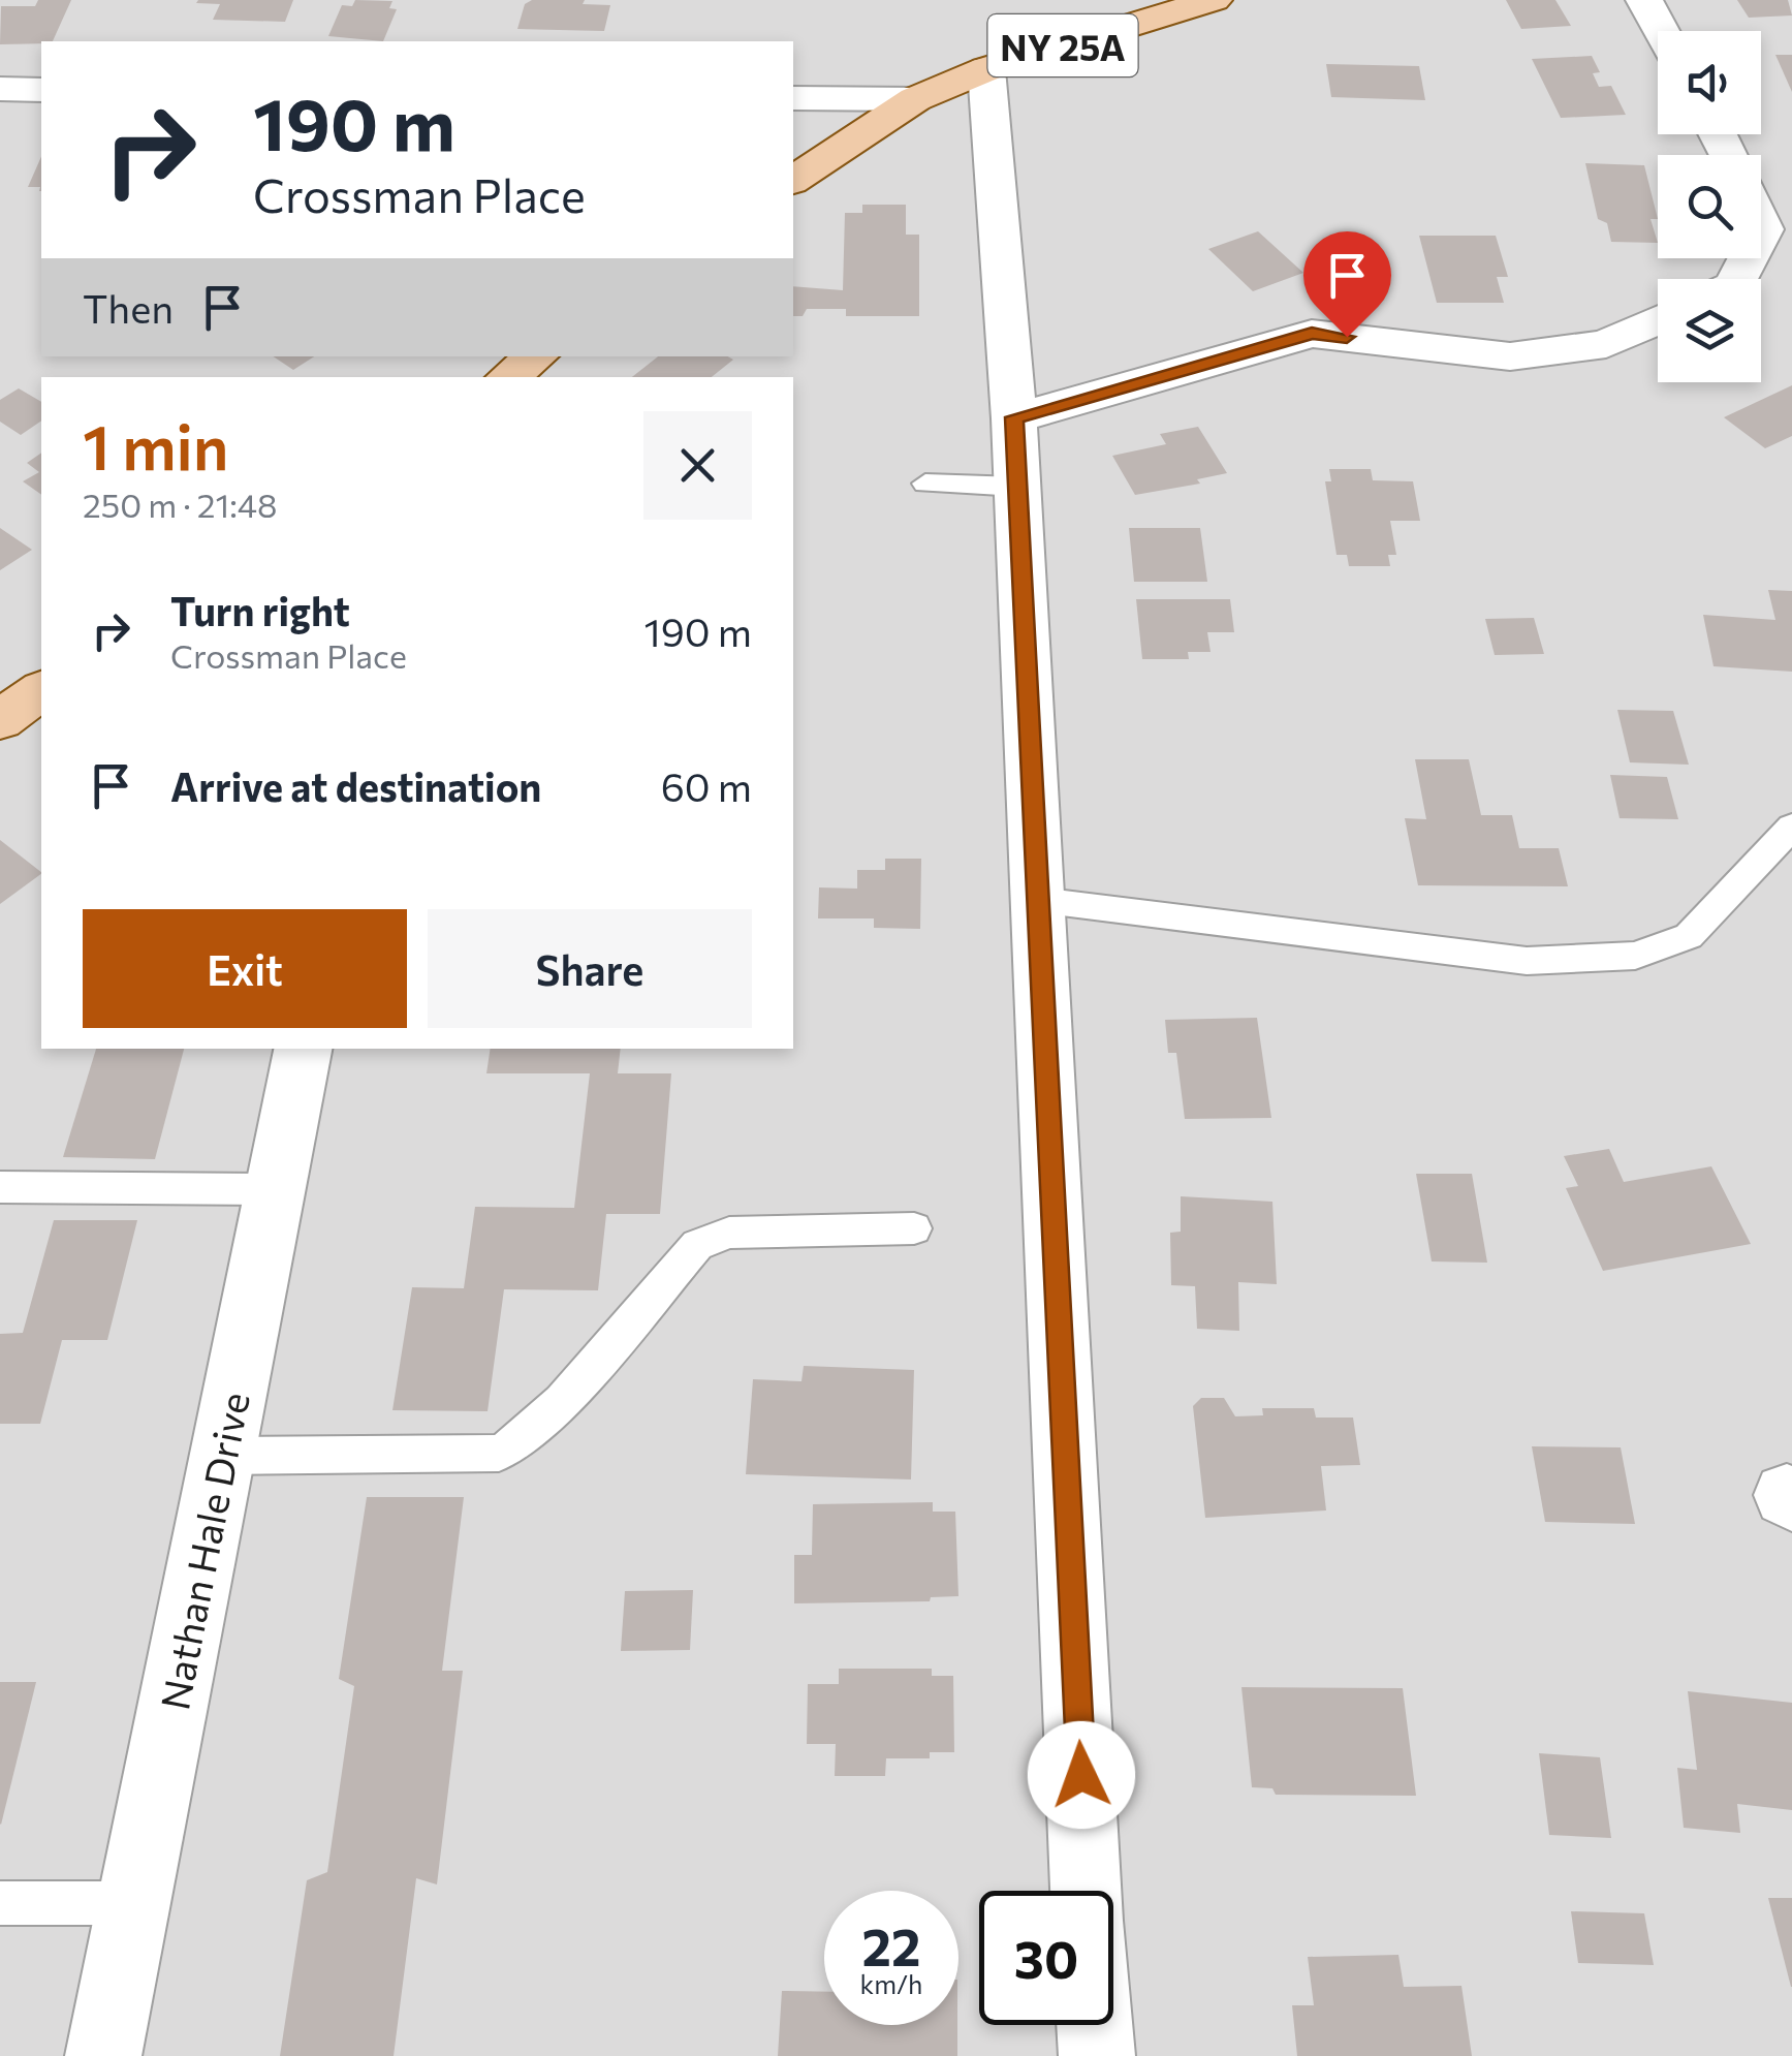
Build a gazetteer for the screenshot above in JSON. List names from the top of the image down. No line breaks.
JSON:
{"streets":{"main road":["NY 25A"],"street":["Nathan Hale Drive"]},"page":{"turn":["190 m","Crossman Place"],"then":"Then","heading":["1 min","250 m · 21:48"],"list":[{"name":"Turn right","note":"Crossman Place","value":"190 m"},{"name":"Arrive at destination","value":"60 m"}],"buttons":["Exit","Share"],"speed":"22 km/h","limit":"30"}}
